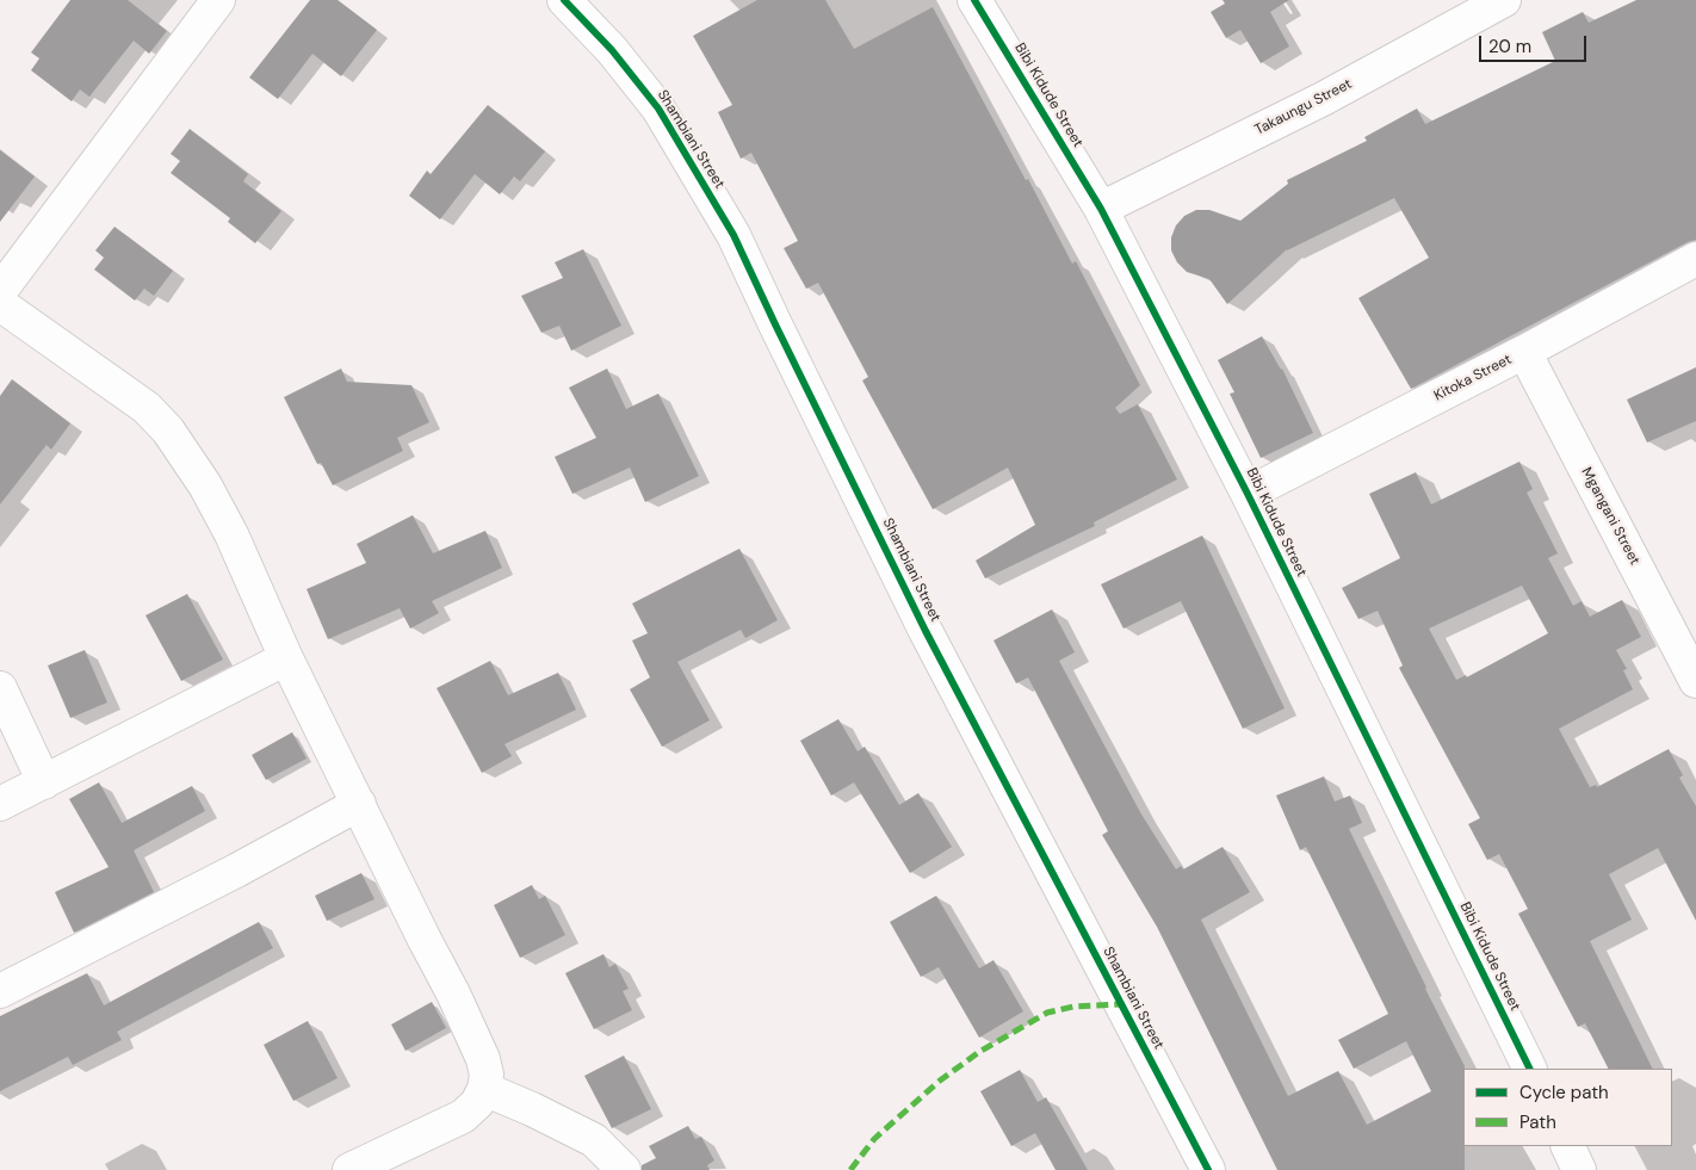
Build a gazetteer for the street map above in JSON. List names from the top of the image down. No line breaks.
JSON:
{"streets":{"street":["Bibi Kidude Street","Takaungu Street","Shambiani Street","Kitoka Street","Mgangani Street"]},"crossings":[["Bibi Kidude Street","Takaungu Street"],["Bibi Kidude Street","Kitoka Street"],["Kitoka Street","Mgangani Street"]],"legend":["Cycle path","Path"],"scale_bar":"20 m"}
